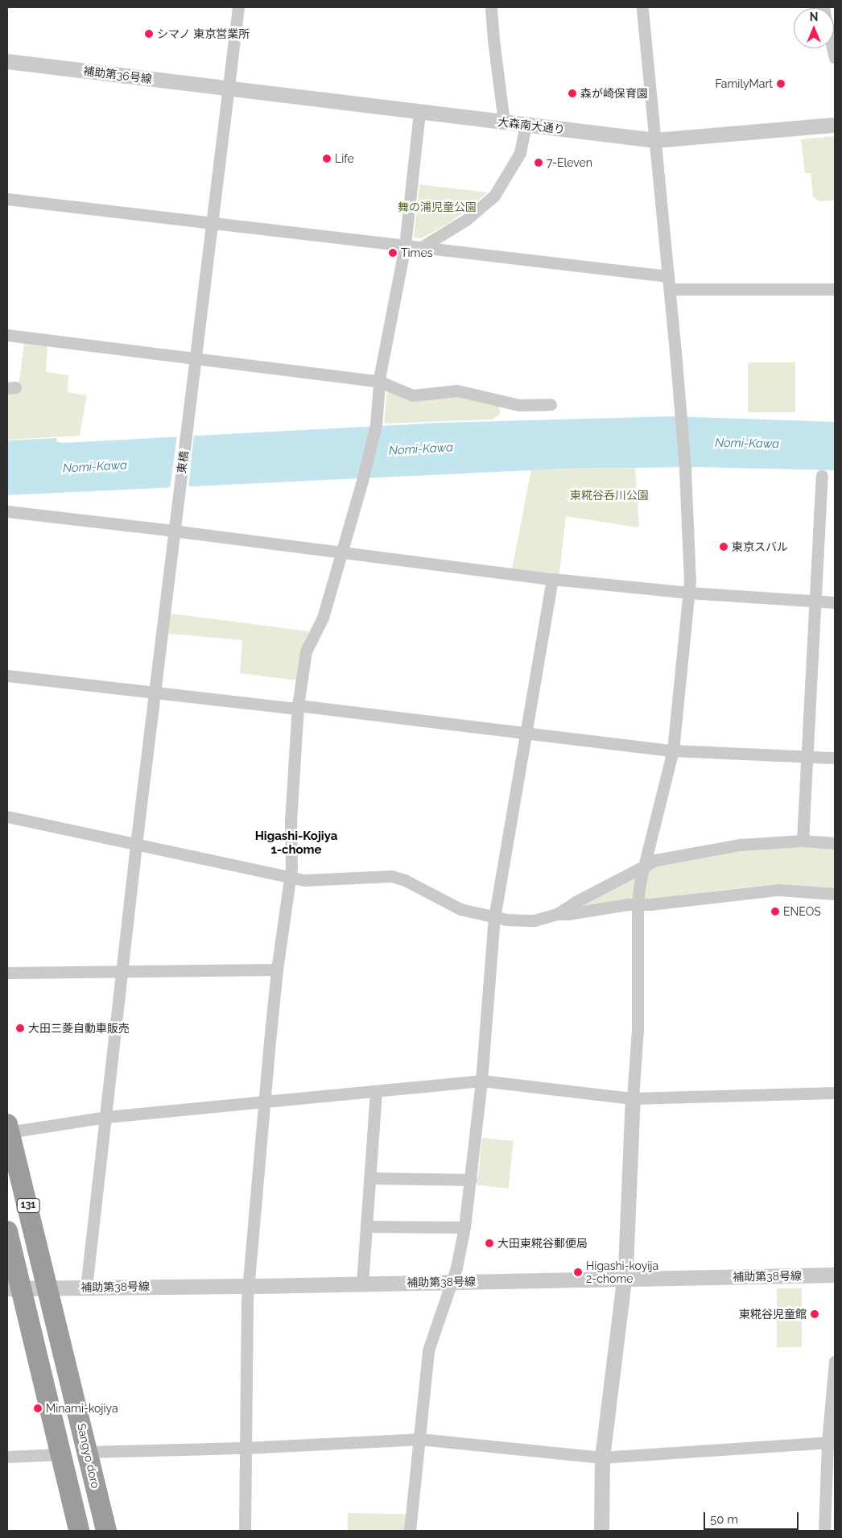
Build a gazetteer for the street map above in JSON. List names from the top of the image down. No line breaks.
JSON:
{"streets":{"highway":["131","Sangyo doro"],"street":["補助第36号線","大森南大通り","東橋","補助第38号線"]},"crossings":[["補助第36号線","大森南大通り"],["補助第36号線","東橋"],["大森南大通り","東橋"],["東橋","補助第38号線"],["131","補助第38号線"],["131","Sangyo doro"],["補助第38号線","Sangyo doro"]],"districts":["Higashi-Kojiya 1-chome"],"water":["Nomi-Kawa"],"parks":["舞の浦児童公園","東糀谷呑川公園"],"places":["シマノ 東京営業所","FamilyMart","森が崎保育園","Life","7-Eleven","Times","東京スバル","ENEOS","大田三菱自動車販売","大田東糀谷郵便局","Higashi-koyija 2-chome","東糀谷児童館","Minami-kojiya"],"scale_bar":"50 m","north":"top"}
